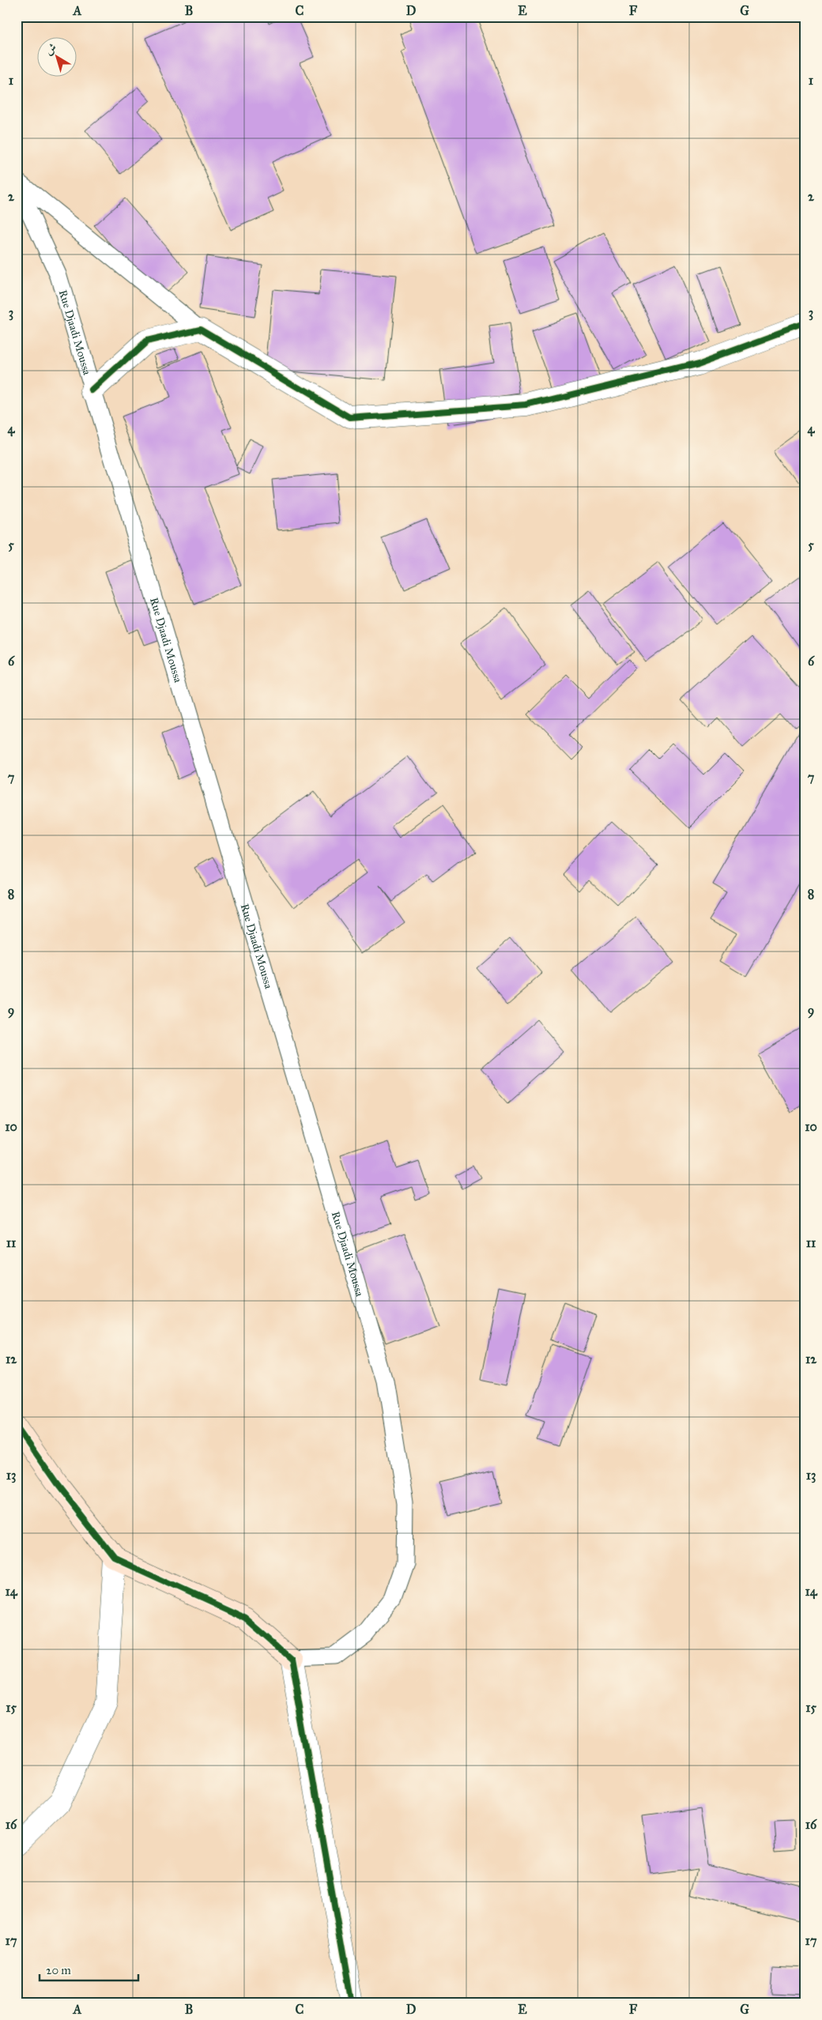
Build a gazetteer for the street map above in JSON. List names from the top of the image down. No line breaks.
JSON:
{"streets":{"lane":["Rue Djaadi Moussa"]},"scale_bar":"20 m","north":"top left","grid":{"columns":["A","B","C","D","E","F","G"],"rows":["1","2","3","4","5","6","7","8","9","10","11","12","13","14","15","16","17"]}}
